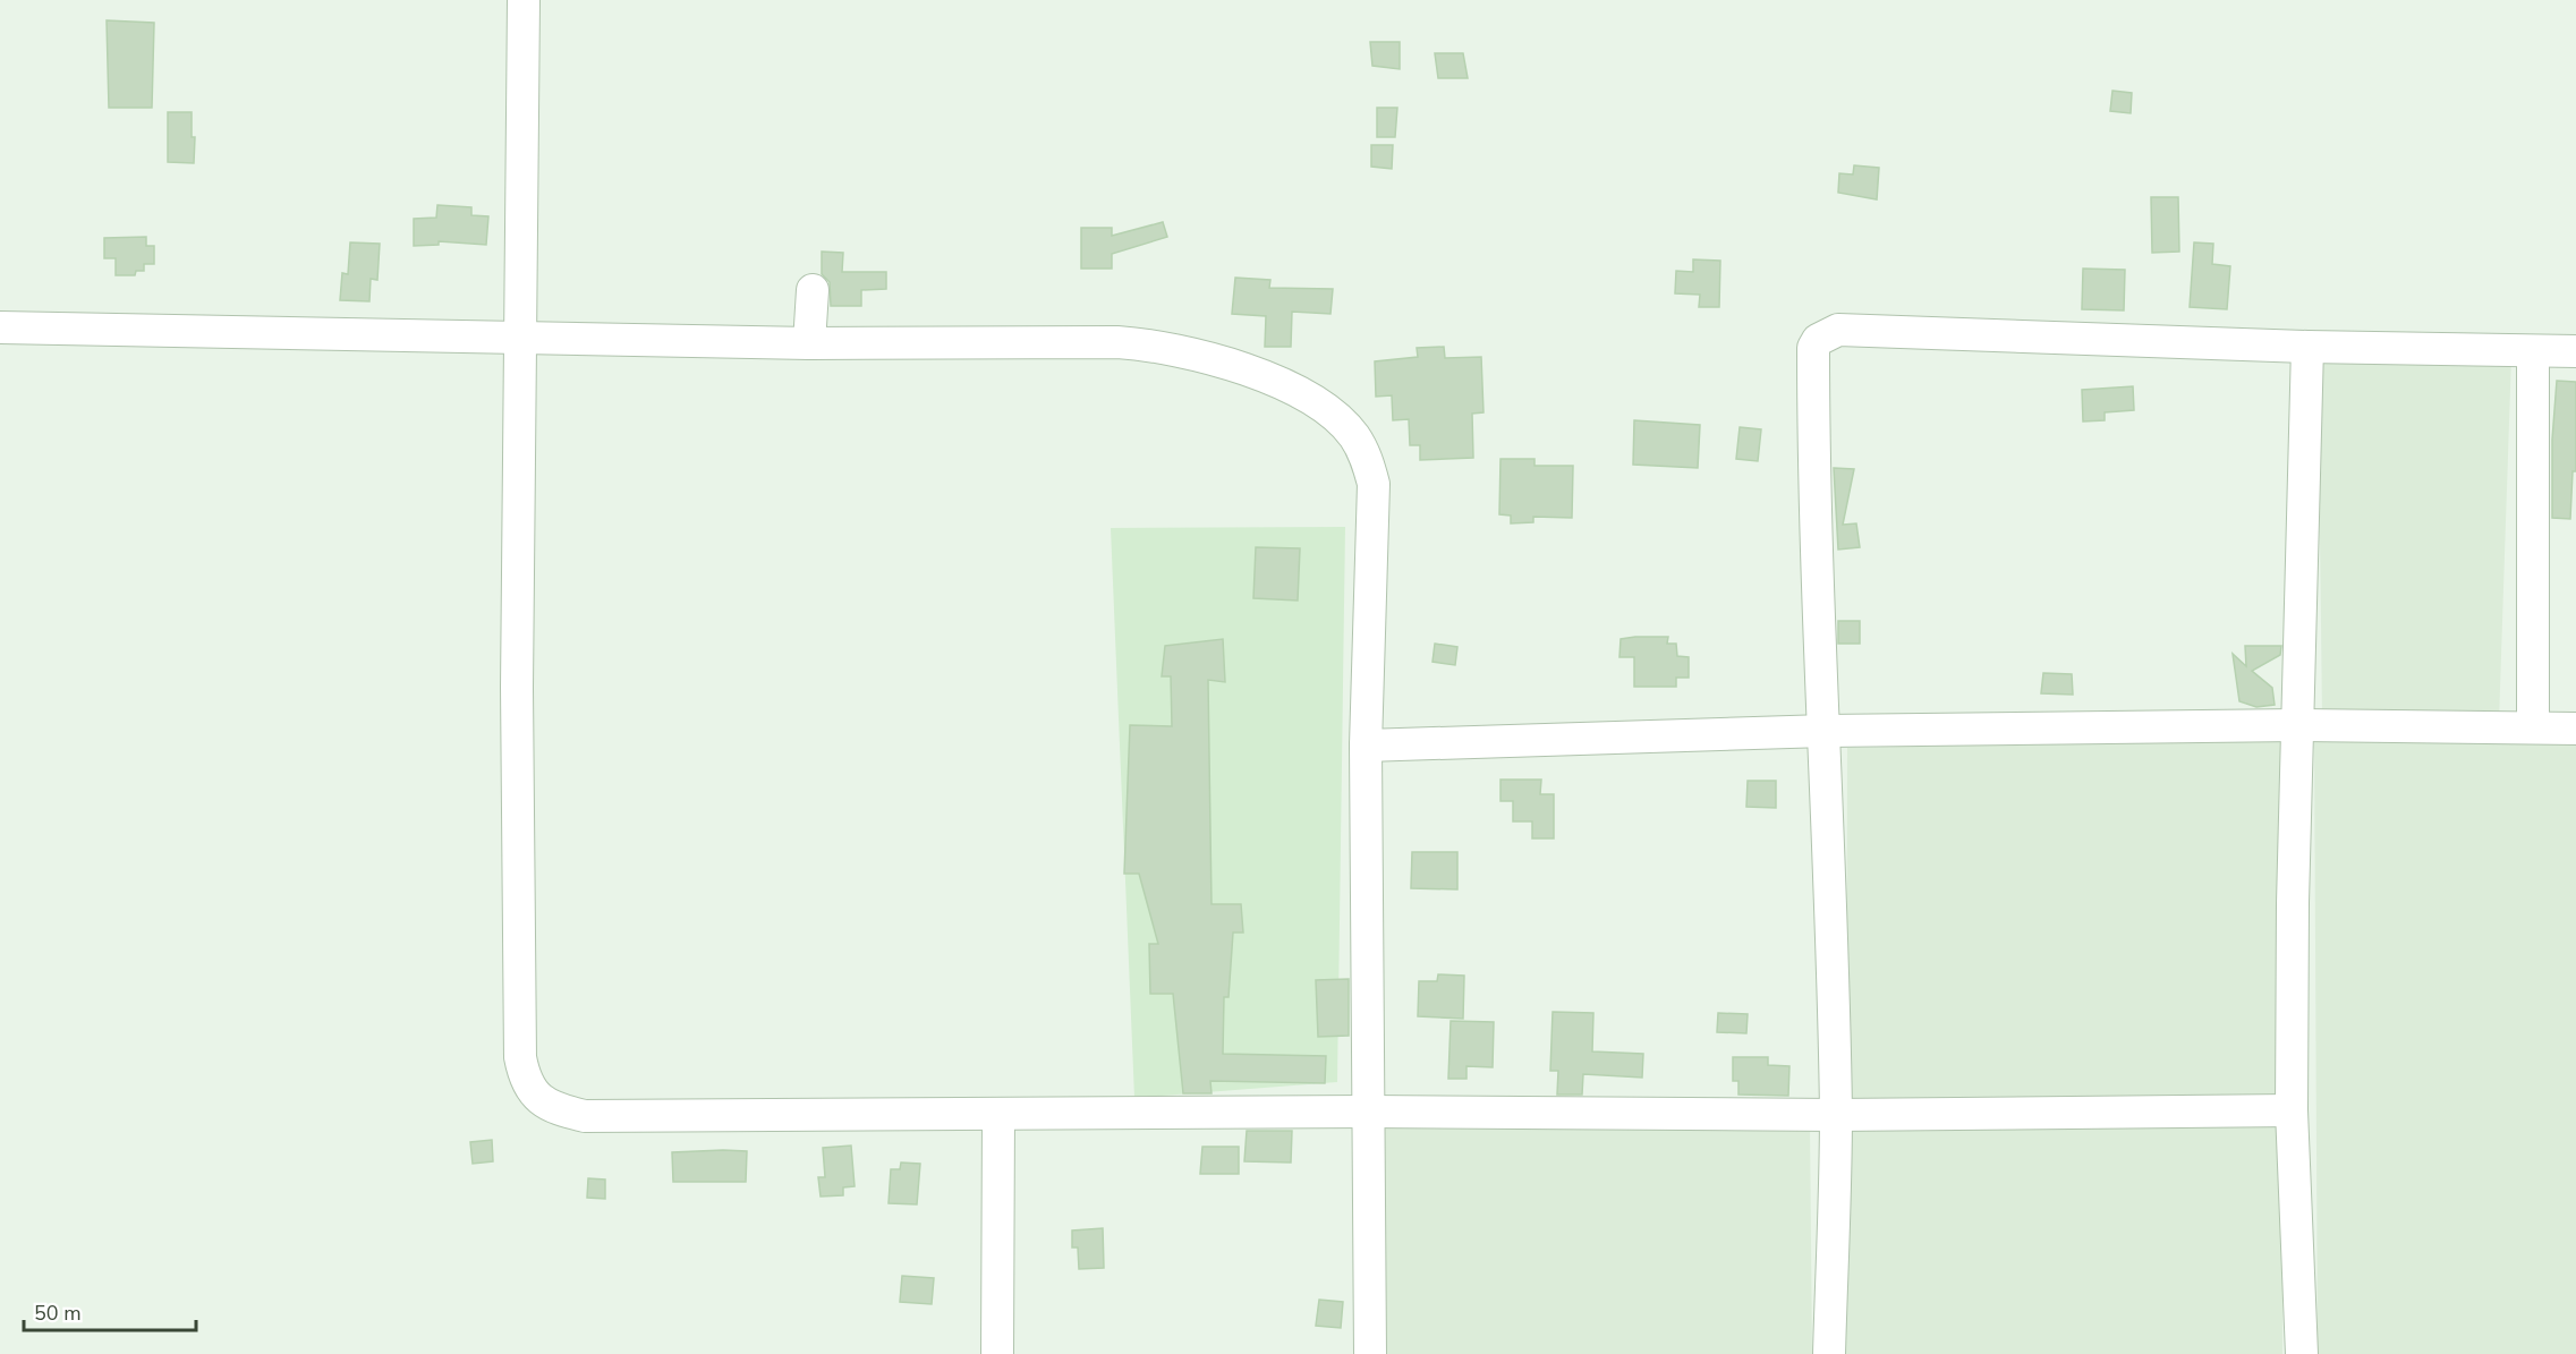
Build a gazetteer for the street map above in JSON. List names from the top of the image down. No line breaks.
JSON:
{"scale_bar":"50 m"}
